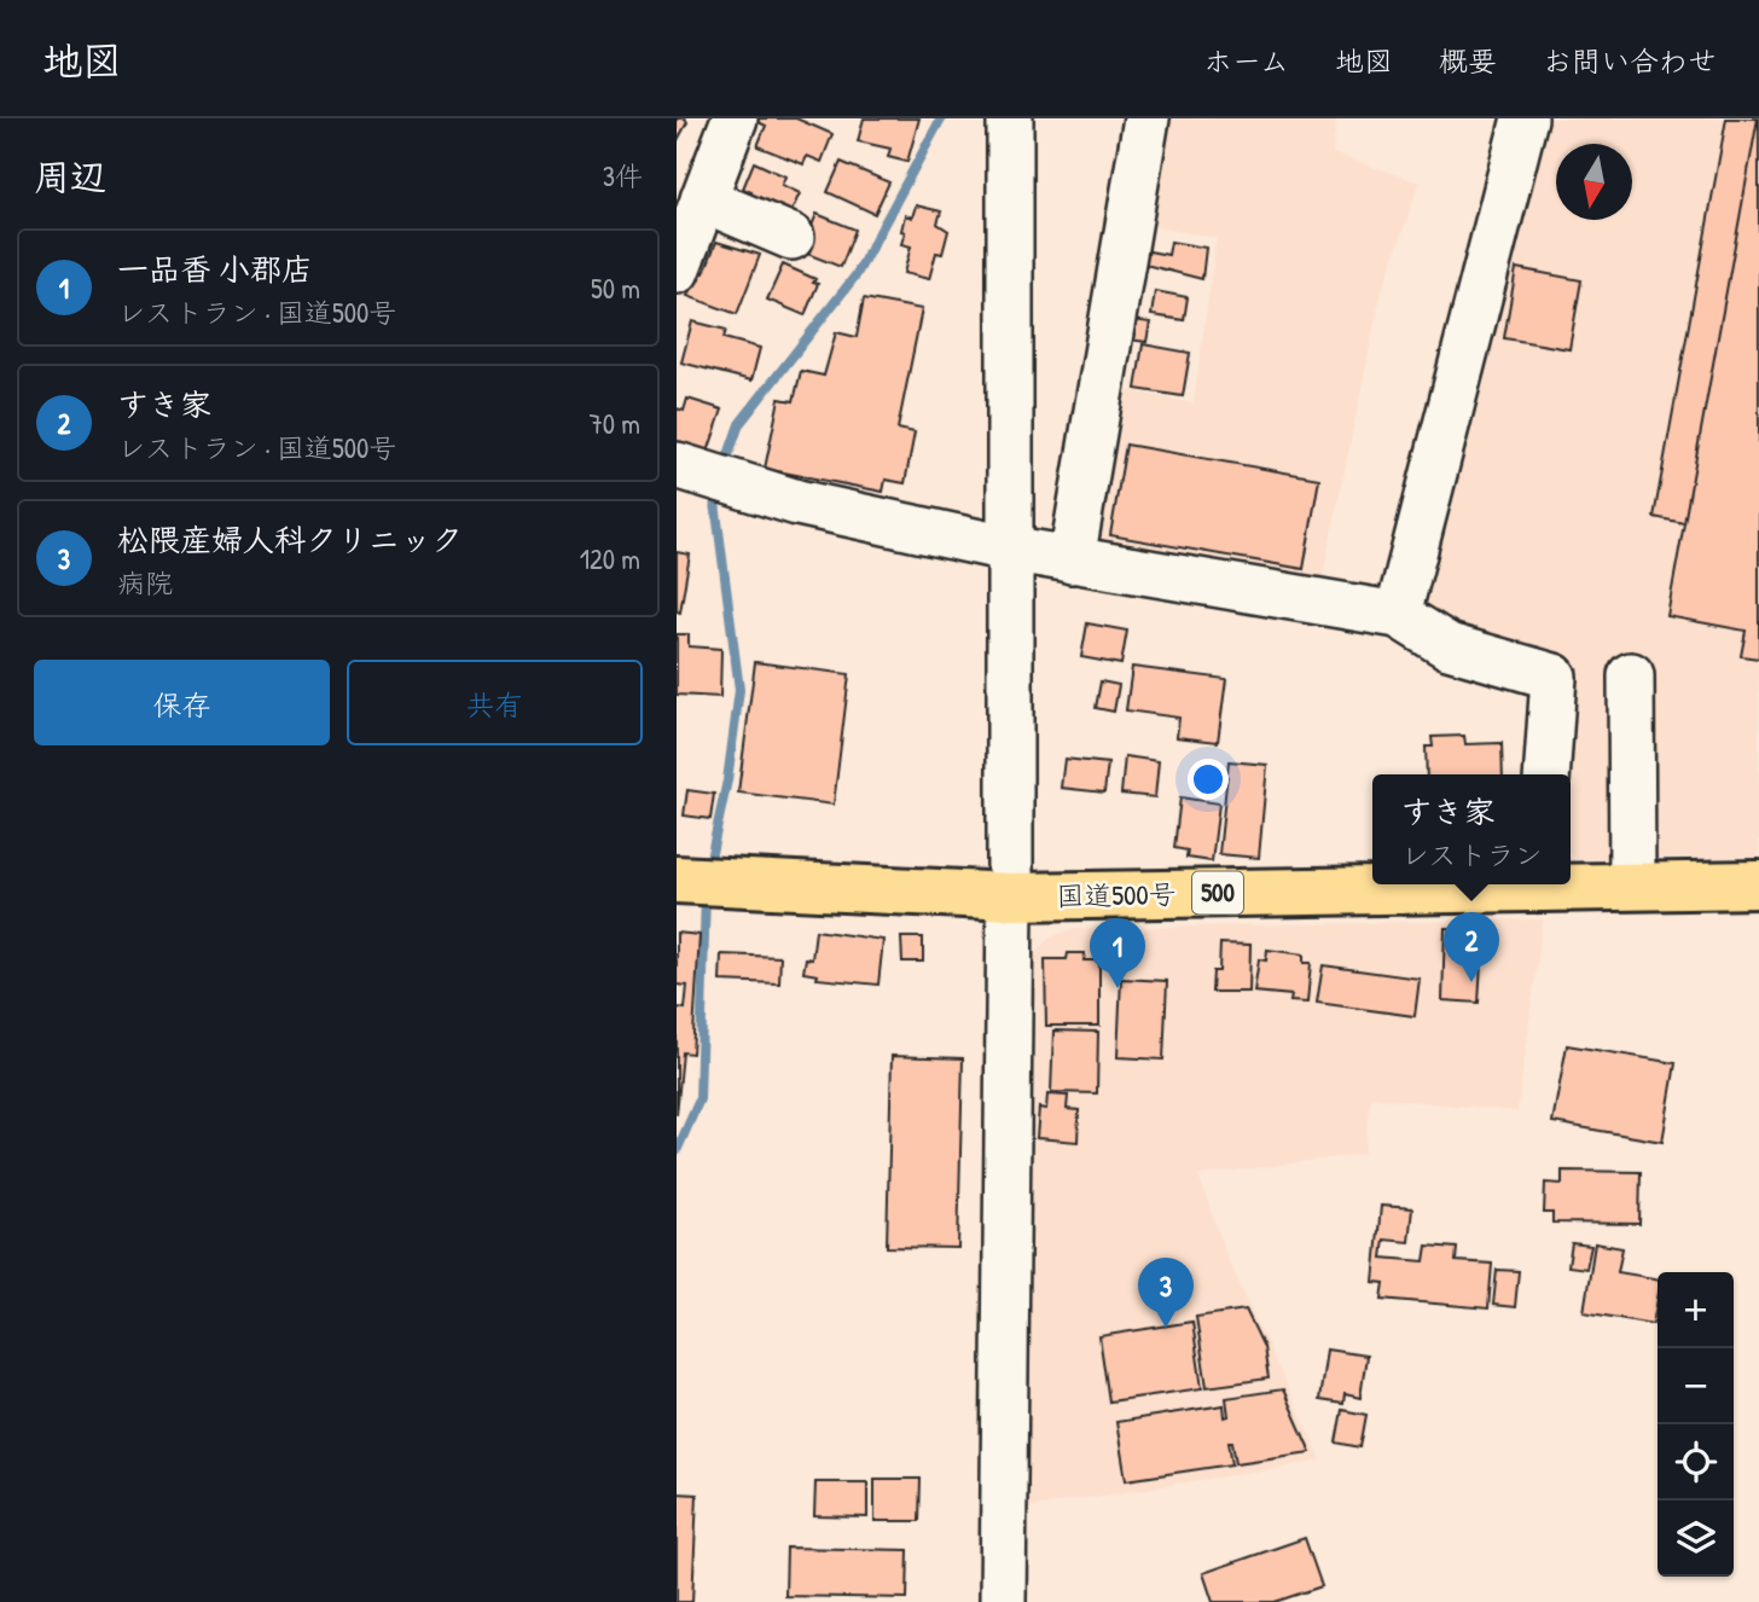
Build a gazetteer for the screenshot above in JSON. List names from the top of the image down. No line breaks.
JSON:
{"streets":{"highway":["500","国道500号"]},"north":"bottom","page":{"header":"地図","nav":["ホーム","地図","概要","お問い合わせ"],"heading":["周辺","3件"],"list":[{"mark":"1","name":"一品香 小郡店","note":"レストラン · 国道500号","value":"50 m"},{"mark":"2","name":"すき家","note":"レストラン · 国道500号","value":"70 m"},{"mark":"3","name":"松隈産婦人科クリニック","note":"病院","value":"120 m"}],"buttons":["保存","共有"],"popup":["すき家","レストラン"],"pins":["2","1","3"],"map_buttons":["+","−"]}}
